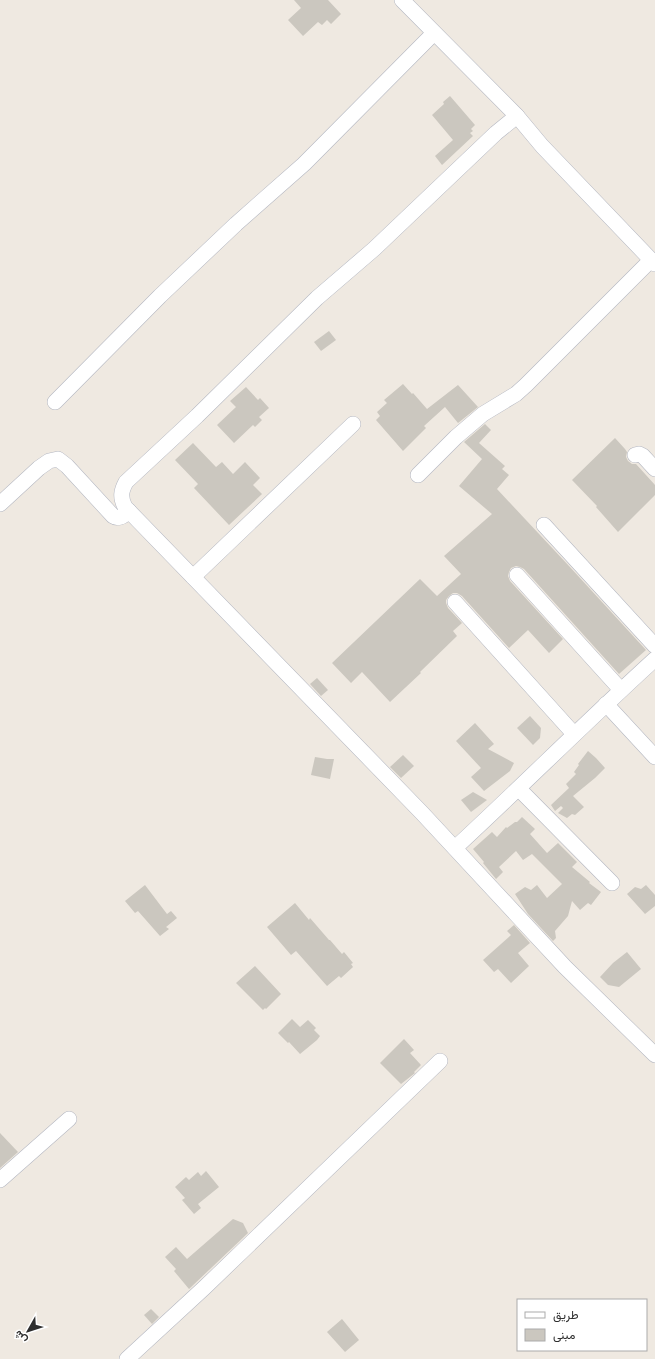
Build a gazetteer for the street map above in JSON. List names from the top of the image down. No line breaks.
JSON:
{"legend":["طريق","مبنى"],"north":"bottom left"}
